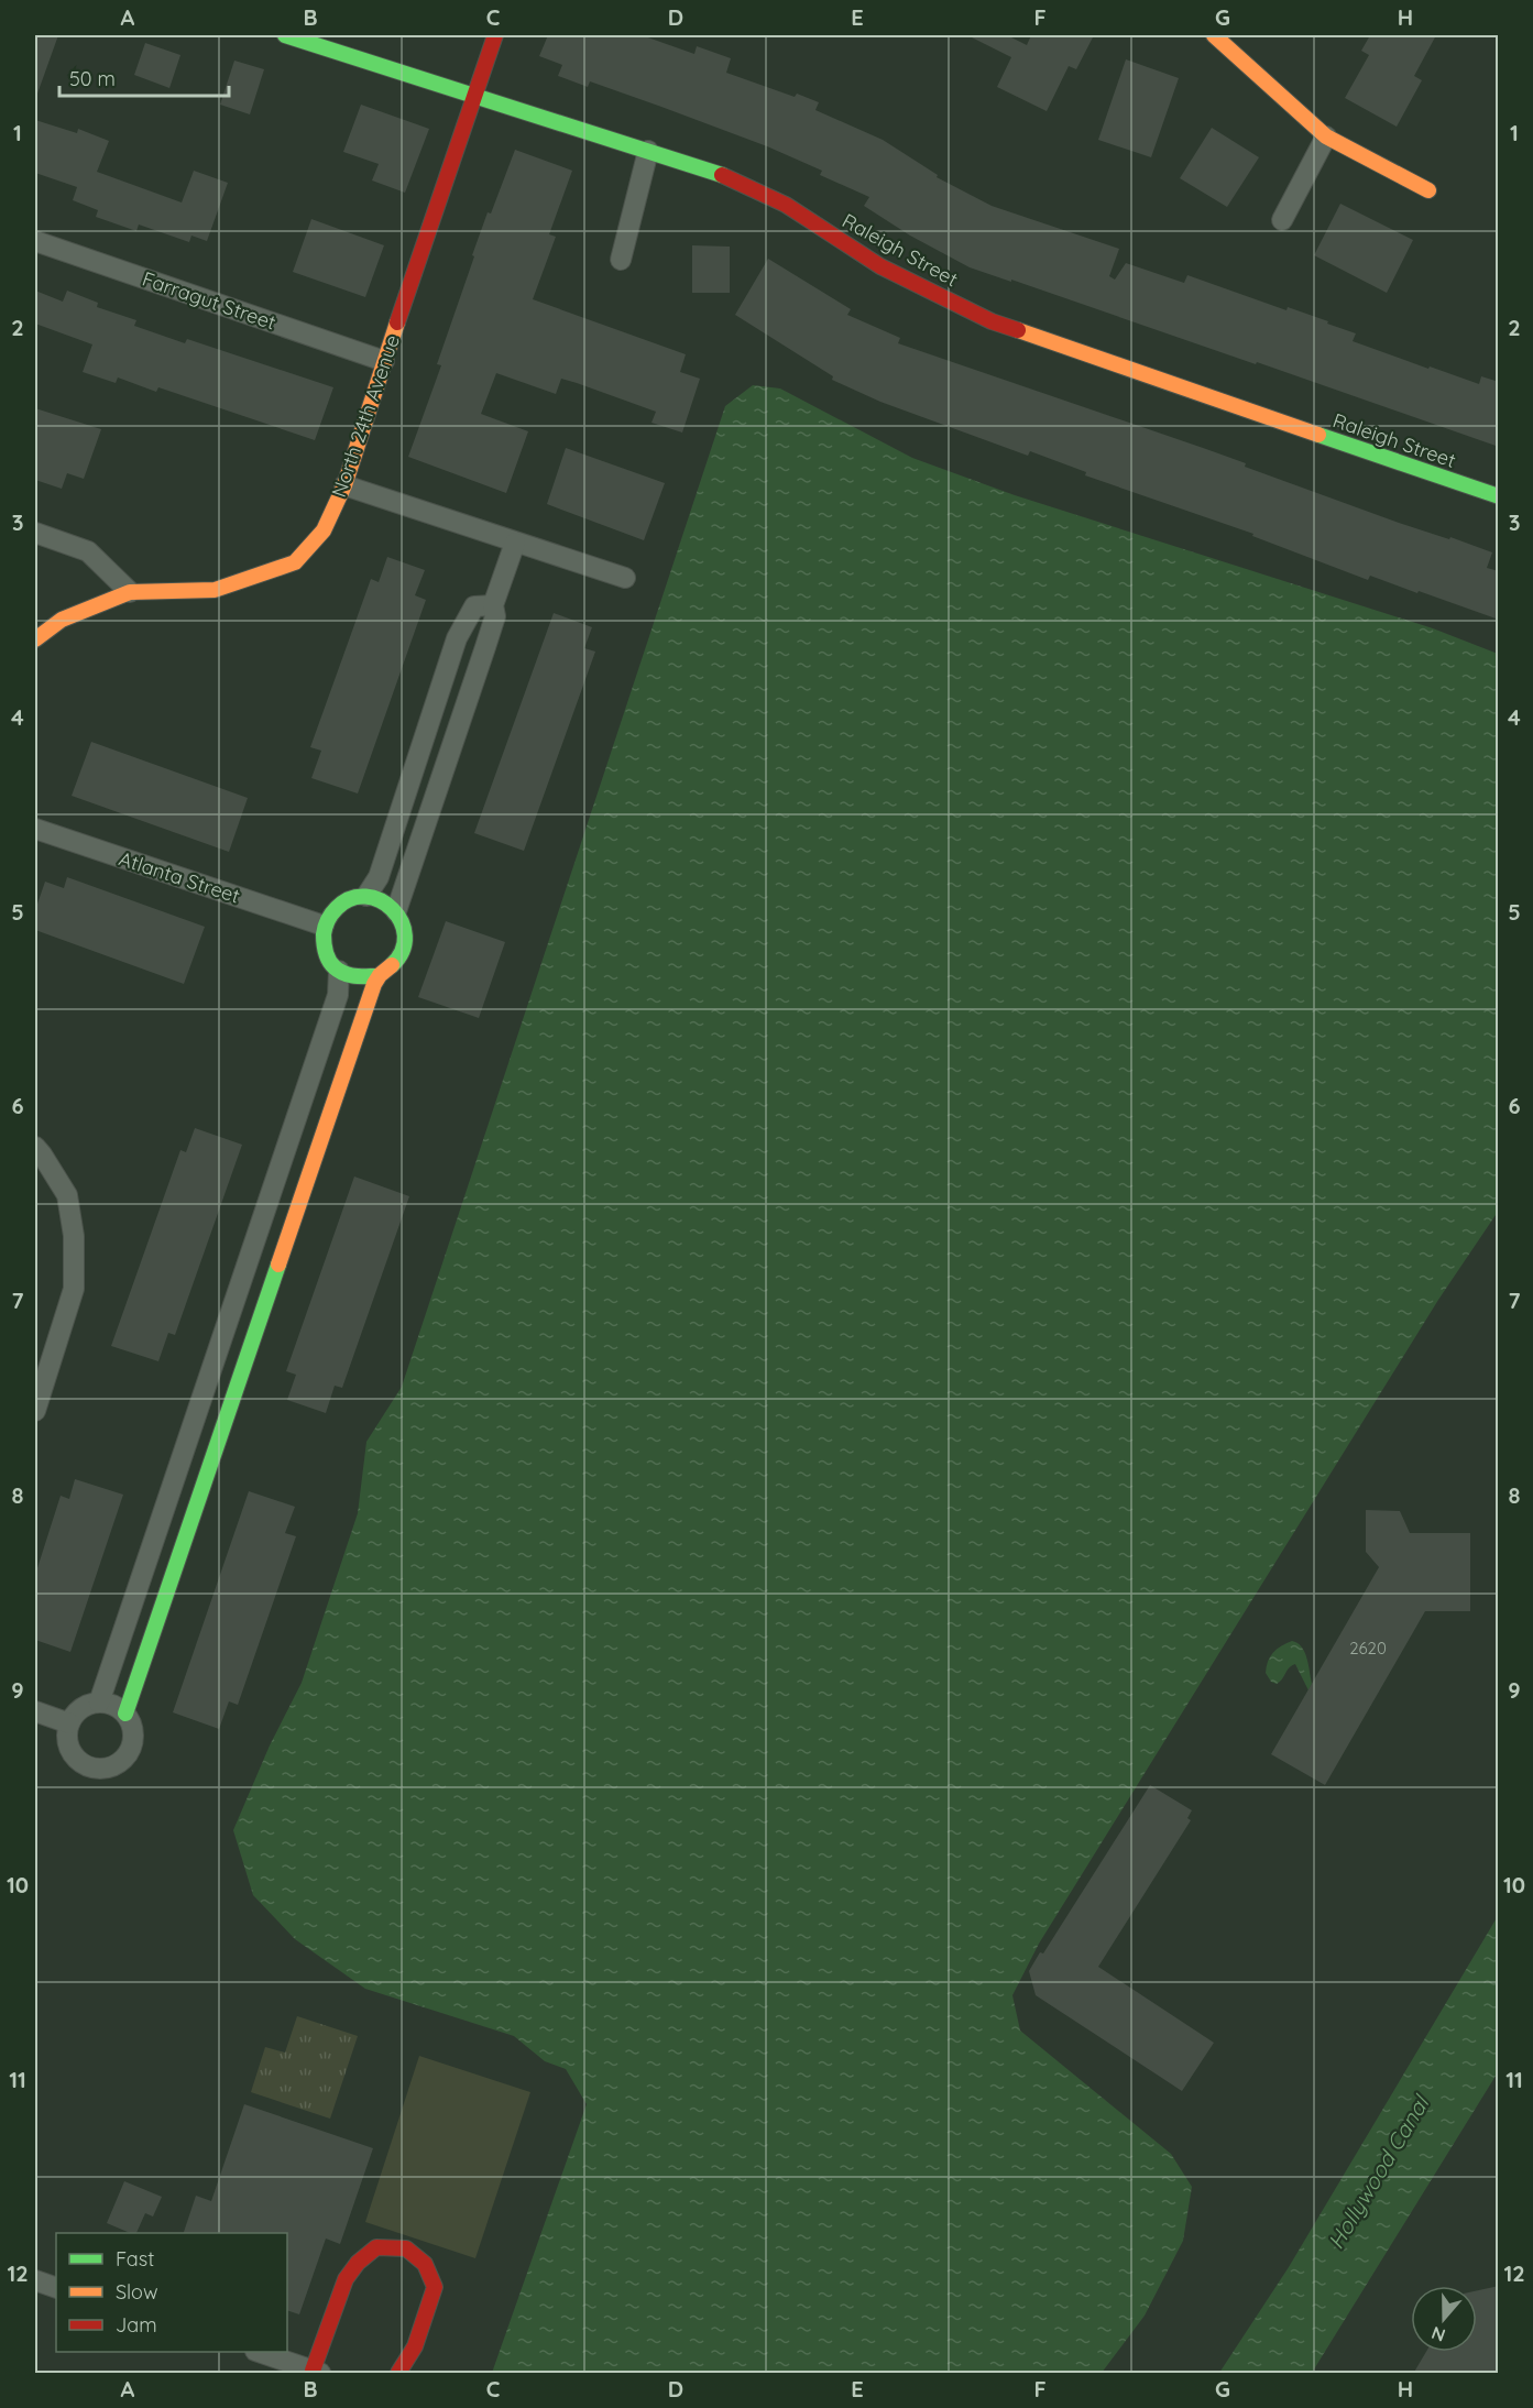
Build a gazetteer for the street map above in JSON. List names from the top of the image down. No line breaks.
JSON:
{"streets":{"street":["Raleigh Street","Farragut Street","North 24th Avenue","Atlanta Street"]},"crossings":[["Raleigh Street","North 24th Avenue"],["Farragut Street","North 24th Avenue"]],"water":["Hollywood Canal"],"house_numbers":["2620"],"legend":["Fast","Slow","Jam"],"scale_bar":"50 m","north":"bottom","grid":{"columns":["A","B","C","D","E","F","G","H"],"rows":["1","2","3","4","5","6","7","8","9","10","11","12"]}}
